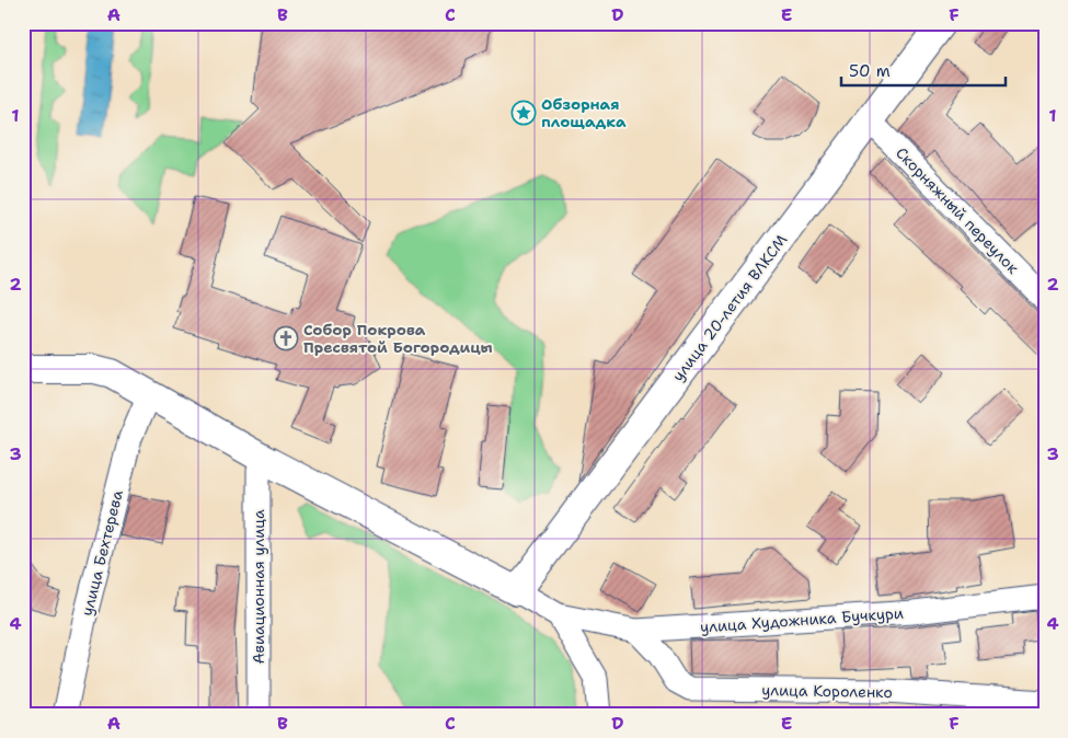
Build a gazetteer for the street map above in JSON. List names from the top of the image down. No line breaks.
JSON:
{"streets":{"street":["Скорняжный переулок","улица 20-летия ВЛКСМ","улица Бехтерева","Авиационная улица","улица Художника Бучкури","улица Короленко"]},"crossings":[["Скорняжный переулок","улица 20-летия ВЛКСМ"],["улица Художника Бучкури","улица Короленко"]],"places":{"place":["Обзорная площадка"],"church":["Собор Покрова Пресвятой Богородицы"]},"scale_bar":"50 m","grid":{"columns":["A","B","C","D","E","F"],"rows":["1","2","3","4"]}}
